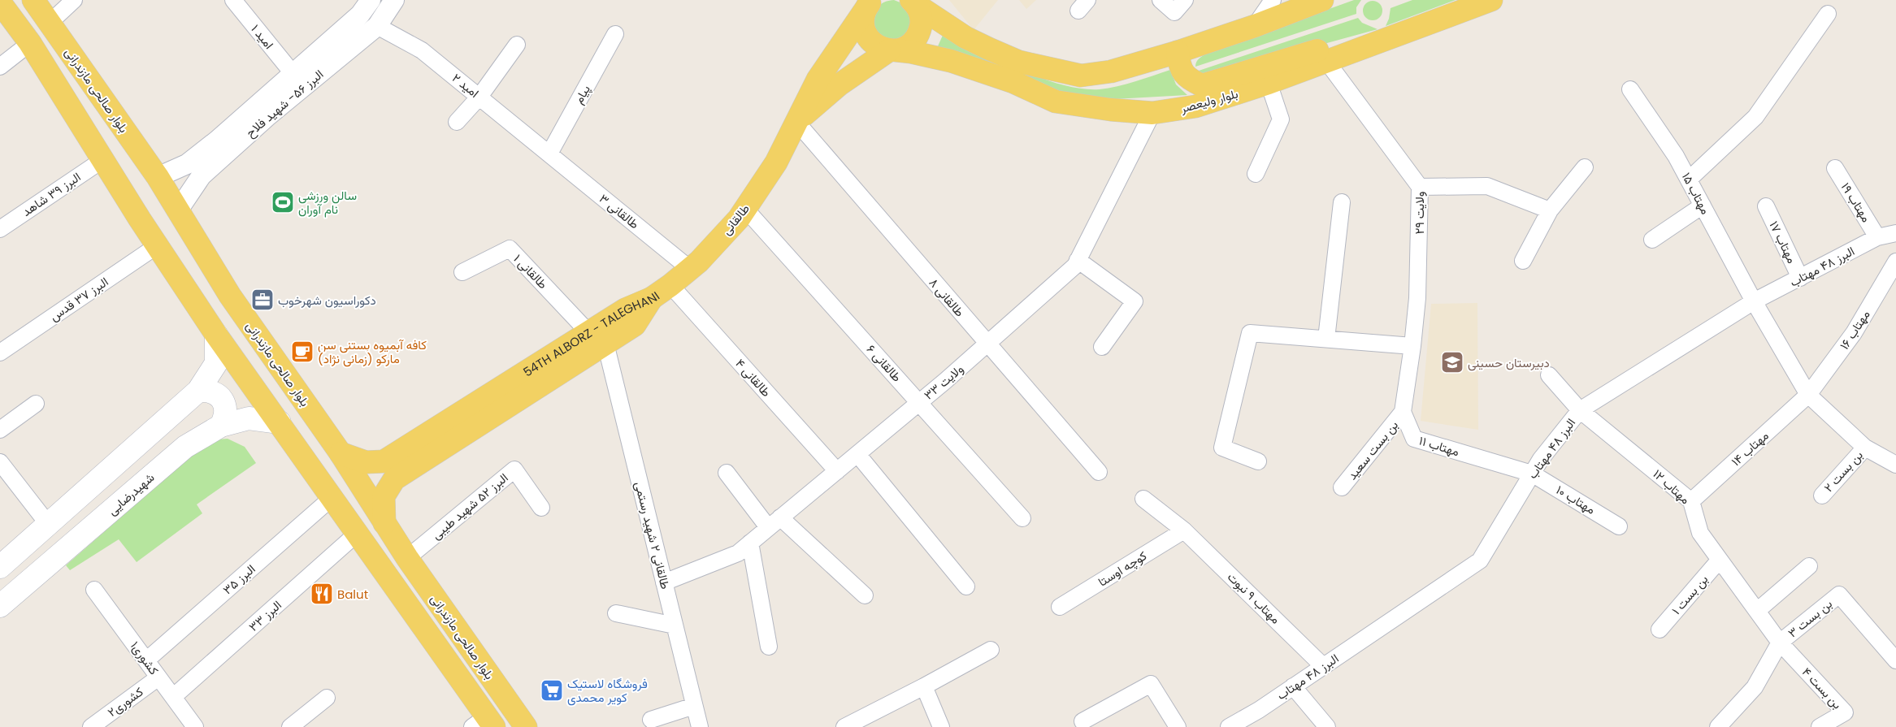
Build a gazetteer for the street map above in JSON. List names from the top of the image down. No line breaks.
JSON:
{"streets":{"main road":["بلوار صالحی مازندرانی","بلوار ولیعصر","طالقانی","54TH ALBORZ - TALEGHANI","شهیدرضایی"],"street":["امید ۱","امید ۲","پیام","البرز ۵۶- شهید فلاح","مهتاب ۱۵","البرز ۳۹ شاهد","مهتاب ۱۹","طالقانی ۳","ولایت ٢٩","مهتاب ۱۷","البرز ۴۸ مهتاب","طالقانی ۱","طالقانی ۸","البرز ۳۷ قدس","مهتاب ۱۶","طالقانی ۶","طالقانی ۴","ولایت ٣۳","مهتاب ۱۱","مهتاب ۱۴","بن بست سعید","بن بست ۲","مهتاب ۱۲","مهتاب ۱۰","البرز ۵۲ شهید طیبی","طالقانی ۲ شهید رستمی","کوچه اوستا","البرز ۳۵","بن بست ۱","مهتاب ۹ نبوت","البرز ۳۳","بن بست ۳","کشوری۱","بن بست ۴","کشوری۲"]},"crossings":[["امید ۱","البرز ۵۶- شهید فلاح"],["امید ۲","پیام"],["امید ۲","البرز ۵۶- شهید فلاح"],["امید ۲","طالقانی ۳"],["بلوار صالحی مازندرانی","البرز ۵۶- شهید فلاح"],["بلوار صالحی مازندرانی","54TH ALBORZ - TALEGHANI"],["بلوار صالحی مازندرانی","البرز ۵۲ شهید طیبی"],["پیام","طالقانی ۳"],["بلوار ولیعصر","ولایت ٢٩"],["بلوار ولیعصر","طالقانی"],["بلوار ولیعصر","ولایت ٣۳"],["مهتاب ۱۵","البرز ۴۸ مهتاب"],["مهتاب ۱۹","البرز ۴۸ مهتاب"],["طالقانی ۳","طالقانی"],["طالقانی","طالقانی ۸"],["طالقانی","54TH ALBORZ - TALEGHANI"],["طالقانی","طالقانی ۶"],["طالقانی","طالقانی ۴"],["مهتاب ۱۷","البرز ۴۸ مهتاب"],["البرز ۴۸ مهتاب","مهتاب ۱۱"],["البرز ۴۸ مهتاب","مهتاب ۱۲"],["البرز ۴۸ مهتاب","مهتاب ۱۰"],["البرز ۴۸ مهتاب","مهتاب ۹ نبوت"],["طالقانی ۱","54TH ALBORZ - TALEGHANI"],["طالقانی ۱","طالقانی ۲ شهید رستمی"],["طالقانی ۸","ولایت ٣۳"],["مهتاب ۱۶","مهتاب ۱۴"],["54TH ALBORZ - TALEGHANI","طالقانی ۲ شهید رستمی"],["طالقانی ۶","ولایت ٣۳"],["طالقانی ۴","ولایت ٣۳"],["ولایت ٣۳","طالقانی ۲ شهید رستمی"],["مهتاب ۱۱","بن بست سعید"],["مهتاب ۱۱","مهتاب ۱۰"],["مهتاب ۱۴","مهتاب ۱۲"],["مهتاب ۱۲","بن بست ۱"],["مهتاب ۱۲","بن بست ۳"],["مهتاب ۱۲","بن بست ۴"],["کوچه اوستا","مهتاب ۹ نبوت"],["البرز ۳۵","کشوری۱"],["البرز ۳۳","کشوری۱"],["بن بست ۳","بن بست ۴"],["کشوری۱","کشوری۲"]],"places":{"sports":["سالن ورزشی نام آوران"],"office":["دکوراسیون شهرخوب"],"cafe":["کافه آبمیوه بستنی سن مارکو (زمانی نژاد)"],"school or university":["دبیرستان حسینی"],"restaurant":["Balut"],"supermarket":["فروشگاه لاستیک کویر محمدی"]}}
